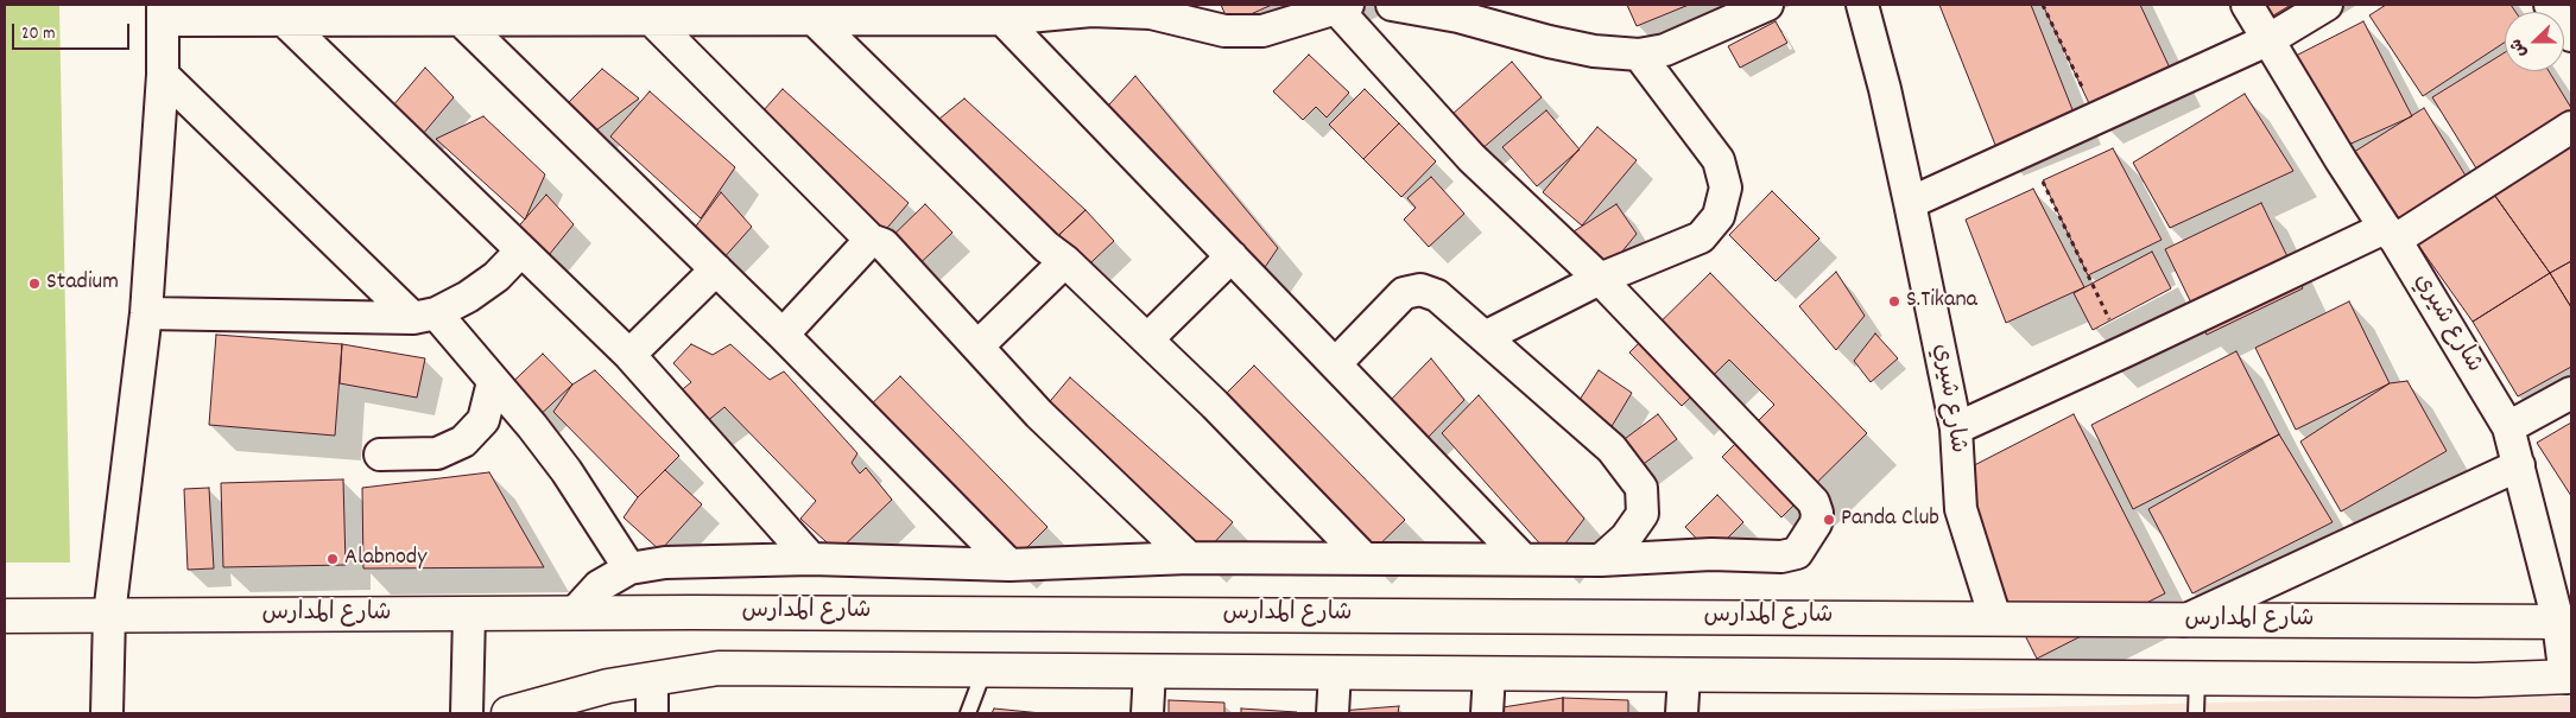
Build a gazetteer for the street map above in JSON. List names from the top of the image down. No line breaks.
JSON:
{"streets":{"street":["شارع شيري","شارع المدارس"]},"crossings":[["شارع شيري","شارع المدارس"]],"places":["Stadium","S.Tikana","Panda Club","Alabnody"],"scale_bar":"20 m","north":"left"}
